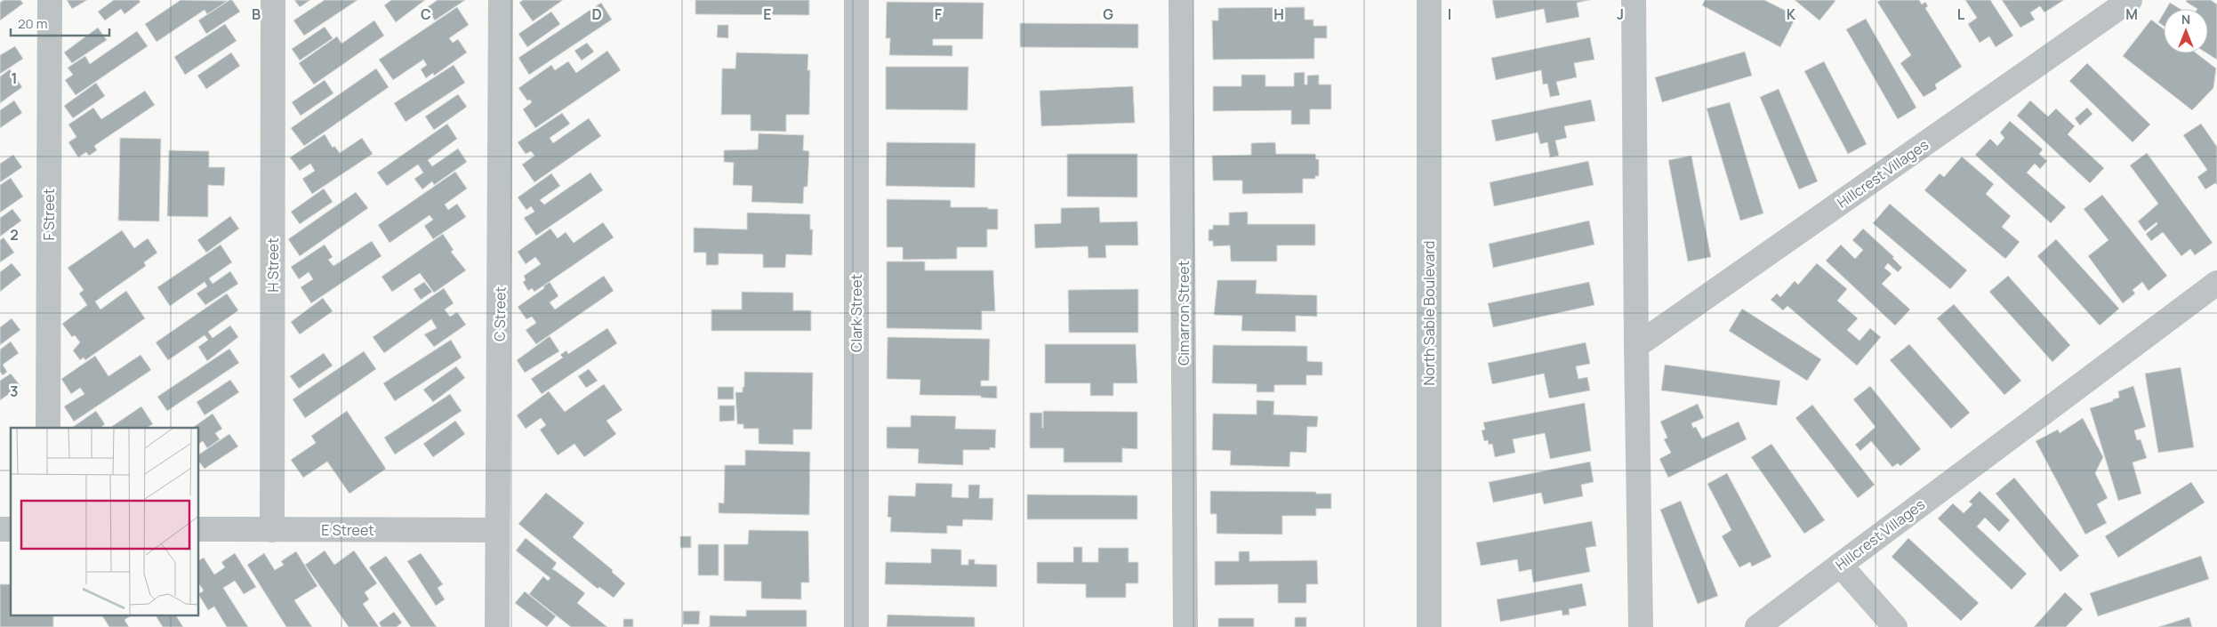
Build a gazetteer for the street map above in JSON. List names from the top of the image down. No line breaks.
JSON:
{"streets":{"street":["Hillcrest Villages","F Street","H Street","Clark Street","Cimarron Street","North Sable Boulevard","C Street","E Street"]},"crossings":[["H Street","E Street"],["C Street","E Street"]],"scale_bar":"20 m","north":"top","grid":{"columns":["B","C","D","E","F","G","H","I","J","K","L","M"],"rows":["1","2","3"]}}
